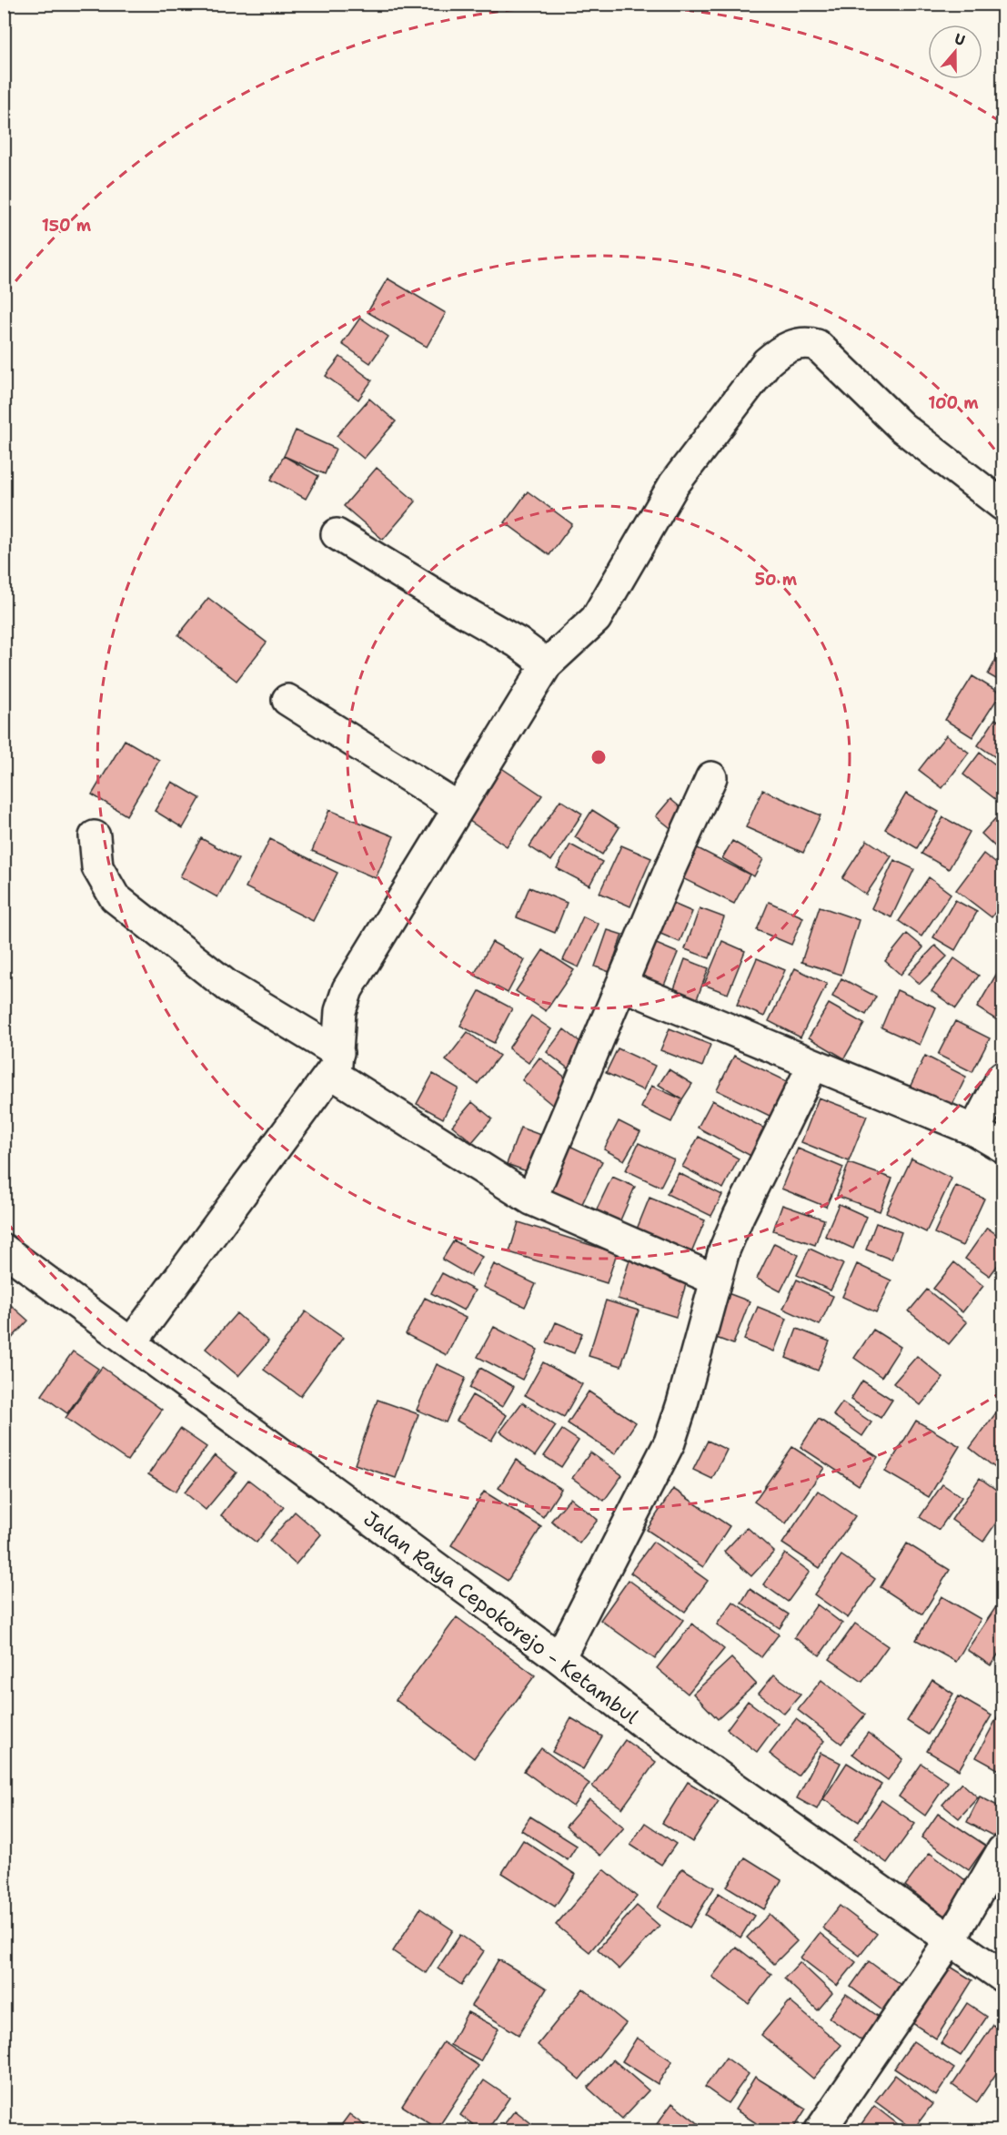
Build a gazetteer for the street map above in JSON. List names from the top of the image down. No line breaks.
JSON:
{"streets":{"street":["Jalan Raya Cepokorejo - Ketambul"]},"north":"top","rings":["150 m","100 m","50 m"]}
